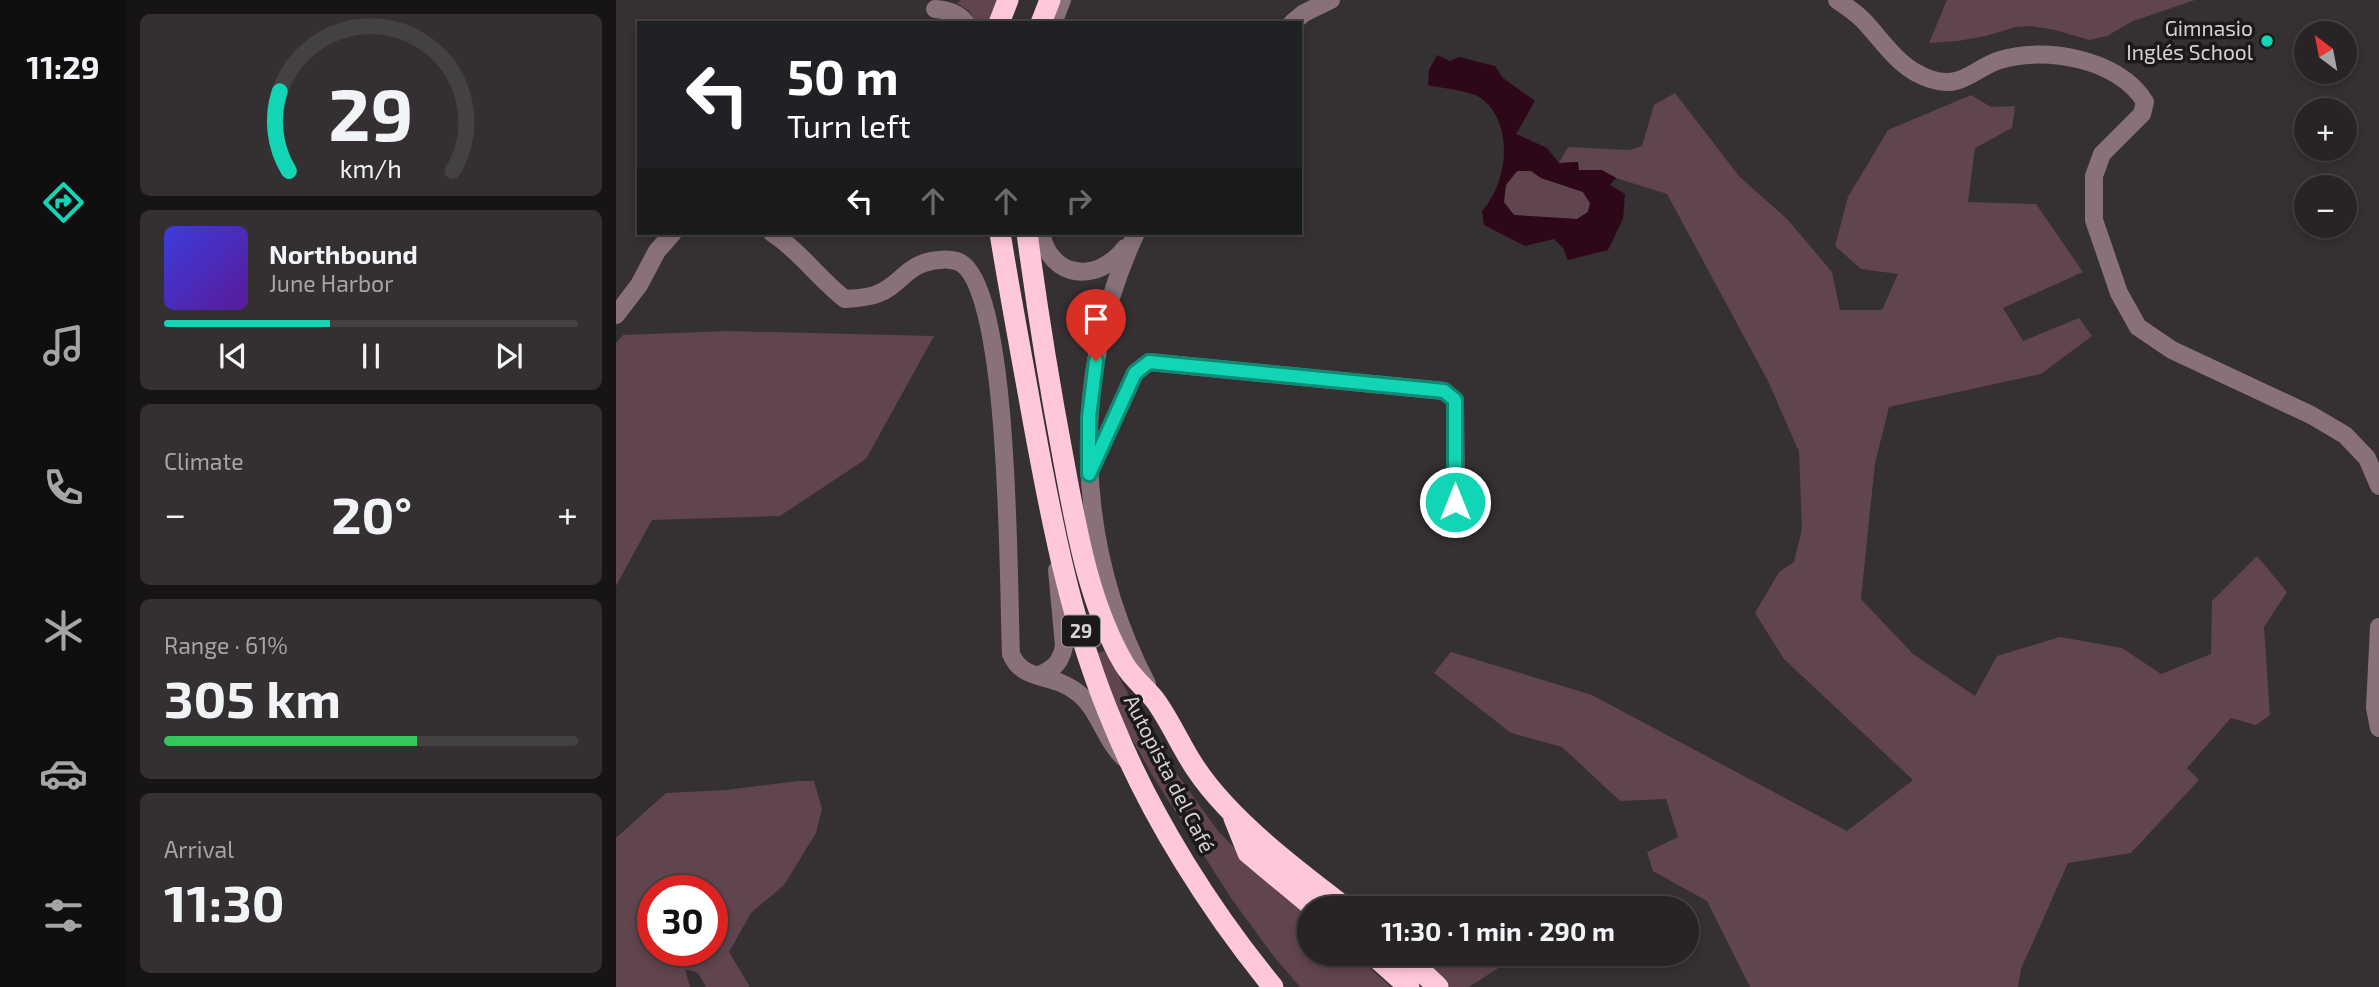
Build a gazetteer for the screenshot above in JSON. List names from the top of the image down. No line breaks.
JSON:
{"streets":{"highway":["29","Autopista del Café"]},"places":["Gimnasio Inglés School"],"north":"top left","page":{"tabs":"11:29","map_buttons":["+","−"],"turn":["50 m","Turn left"],"song":["Northbound","June Harbor"],"tile":["Climate",["Range · 61%","305 km"],["Arrival","11:30"]],"heat":["−","20°","+"],"limit":"30","trip":"11:30 · 1 min · 290 m","gauge":["29","km/h"]}}
